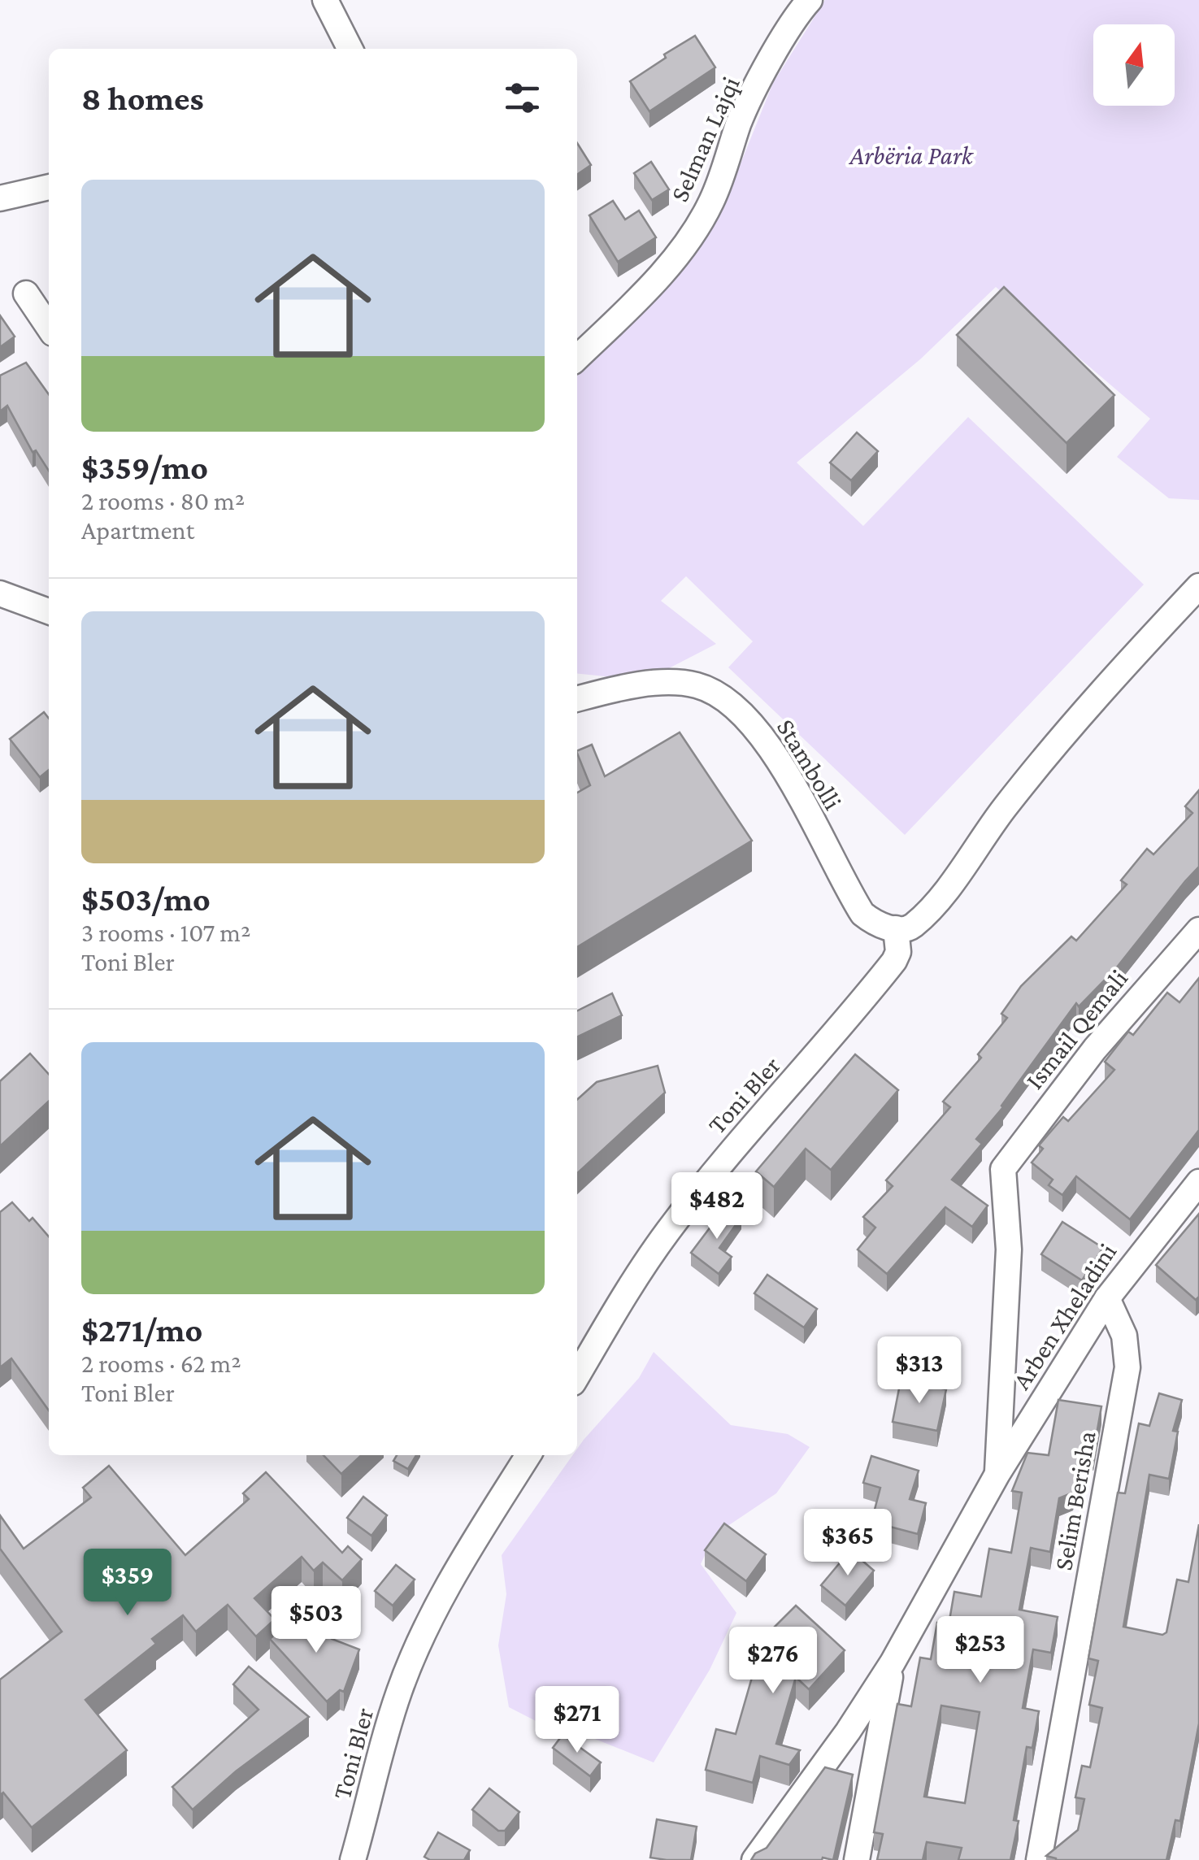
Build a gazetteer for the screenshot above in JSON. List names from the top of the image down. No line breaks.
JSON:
{"streets":{"street":["Selman Lajqi","Stambolli","Ismail Qemali","Toni Bler","Arben Xheladini","Selim Berisha"]},"crossings":[["Stambolli","Toni Bler"],["Ismail Qemali","Arben Xheladini"],["Arben Xheladini","Selim Berisha"]],"parks":["Arbëria Park"],"north":"top","page":{"heading":"8 homes","list":[{"name":"$359/mo","note":"2 rooms · 80 m² · Apartment"},{"name":"$503/mo","note":"3 rooms · 107 m² · Toni Bler"},{"name":"$271/mo","note":"2 rooms · 62 m² · Toni Bler"}],"price":["$482","$313","$365","$359","$503","$253","$276","$271"]}}
